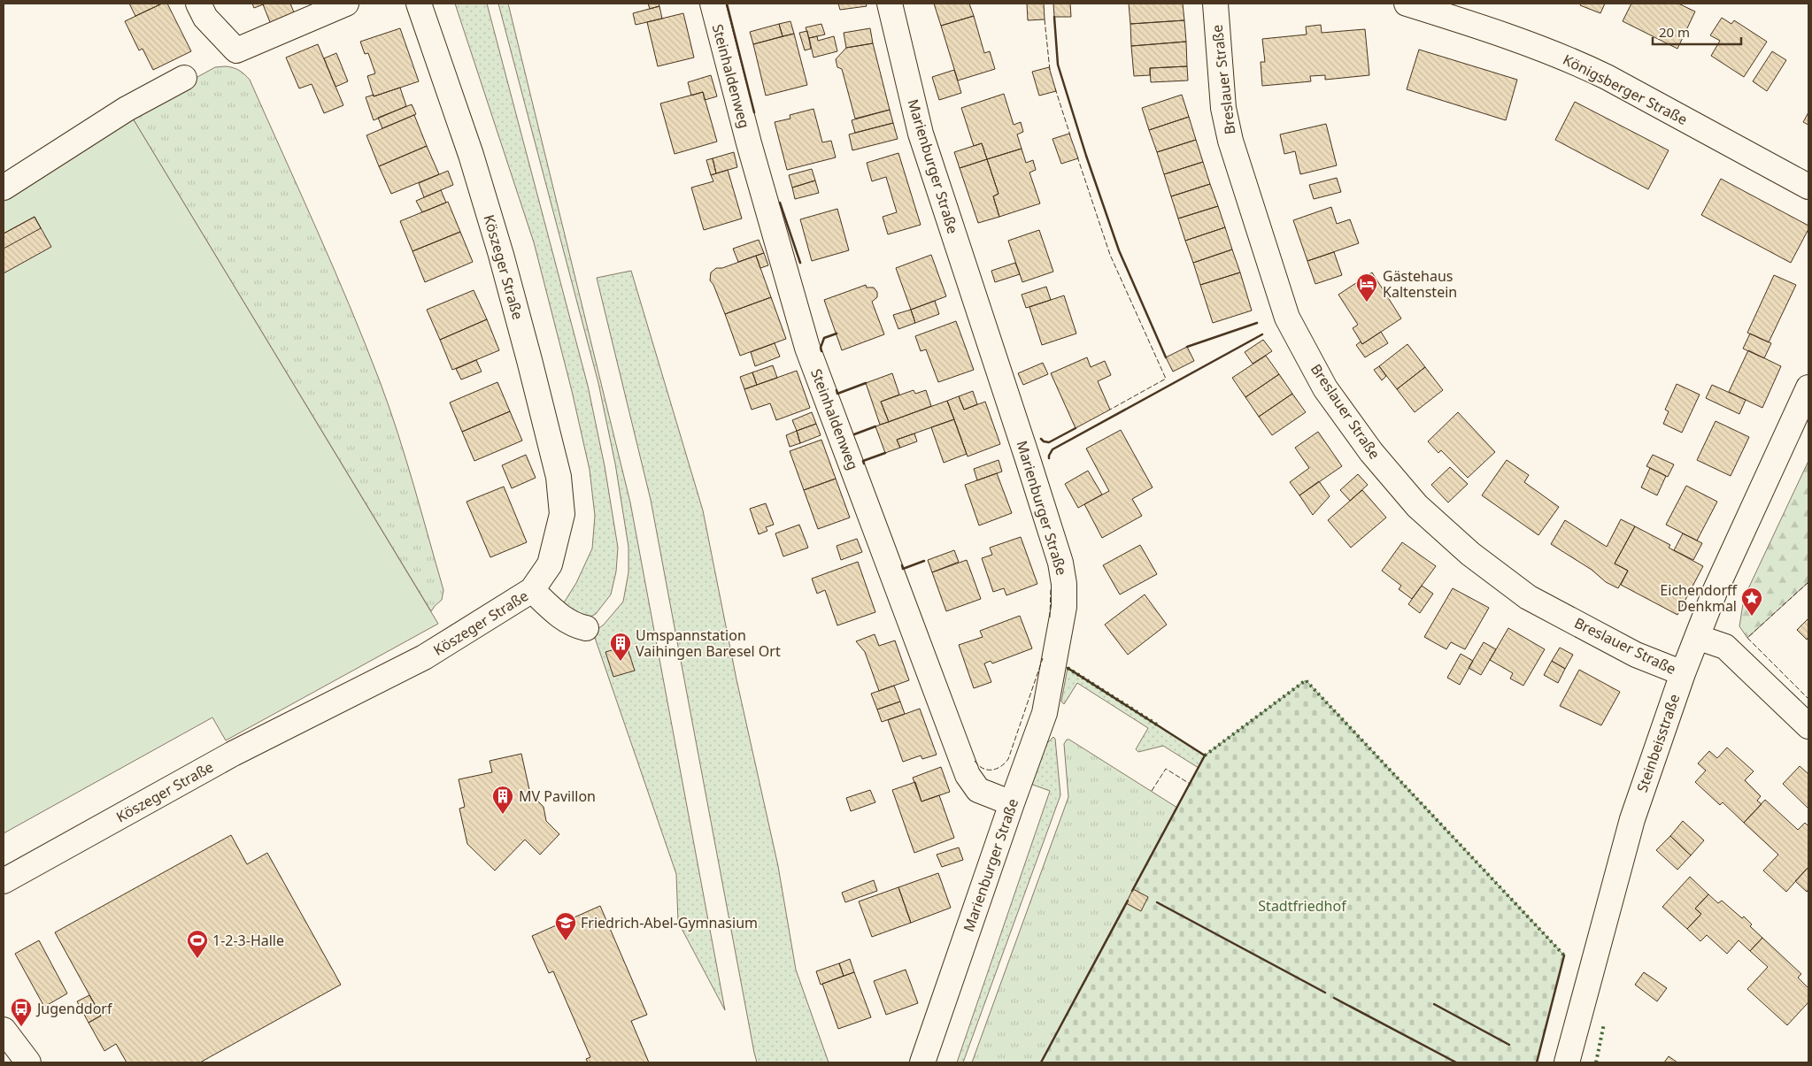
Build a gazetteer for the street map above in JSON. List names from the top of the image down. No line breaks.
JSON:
{"streets":{"street":["Steinhaldenweg","Breslauer Straße","Königsberger Straße","Marienburger Straße","Köszeger Straße","Steinbeisstraße"]},"crossings":[["Steinhaldenweg","Marienburger Straße"],["Breslauer Straße","Steinbeisstraße"]],"parks":["Stadtfriedhof"],"places":{"hotel":["Gästehaus Kaltenstein"],"place":["Eichendorff Denkmal"],"building":["Umspannstation Vaihingen Baresel Ort","MV Pavillon"],"school or university":["Friedrich-Abel-Gymnasium"],"sports":["1-2-3-Halle"],"bus stop":["Jugenddorf"]},"scale_bar":"20 m"}
